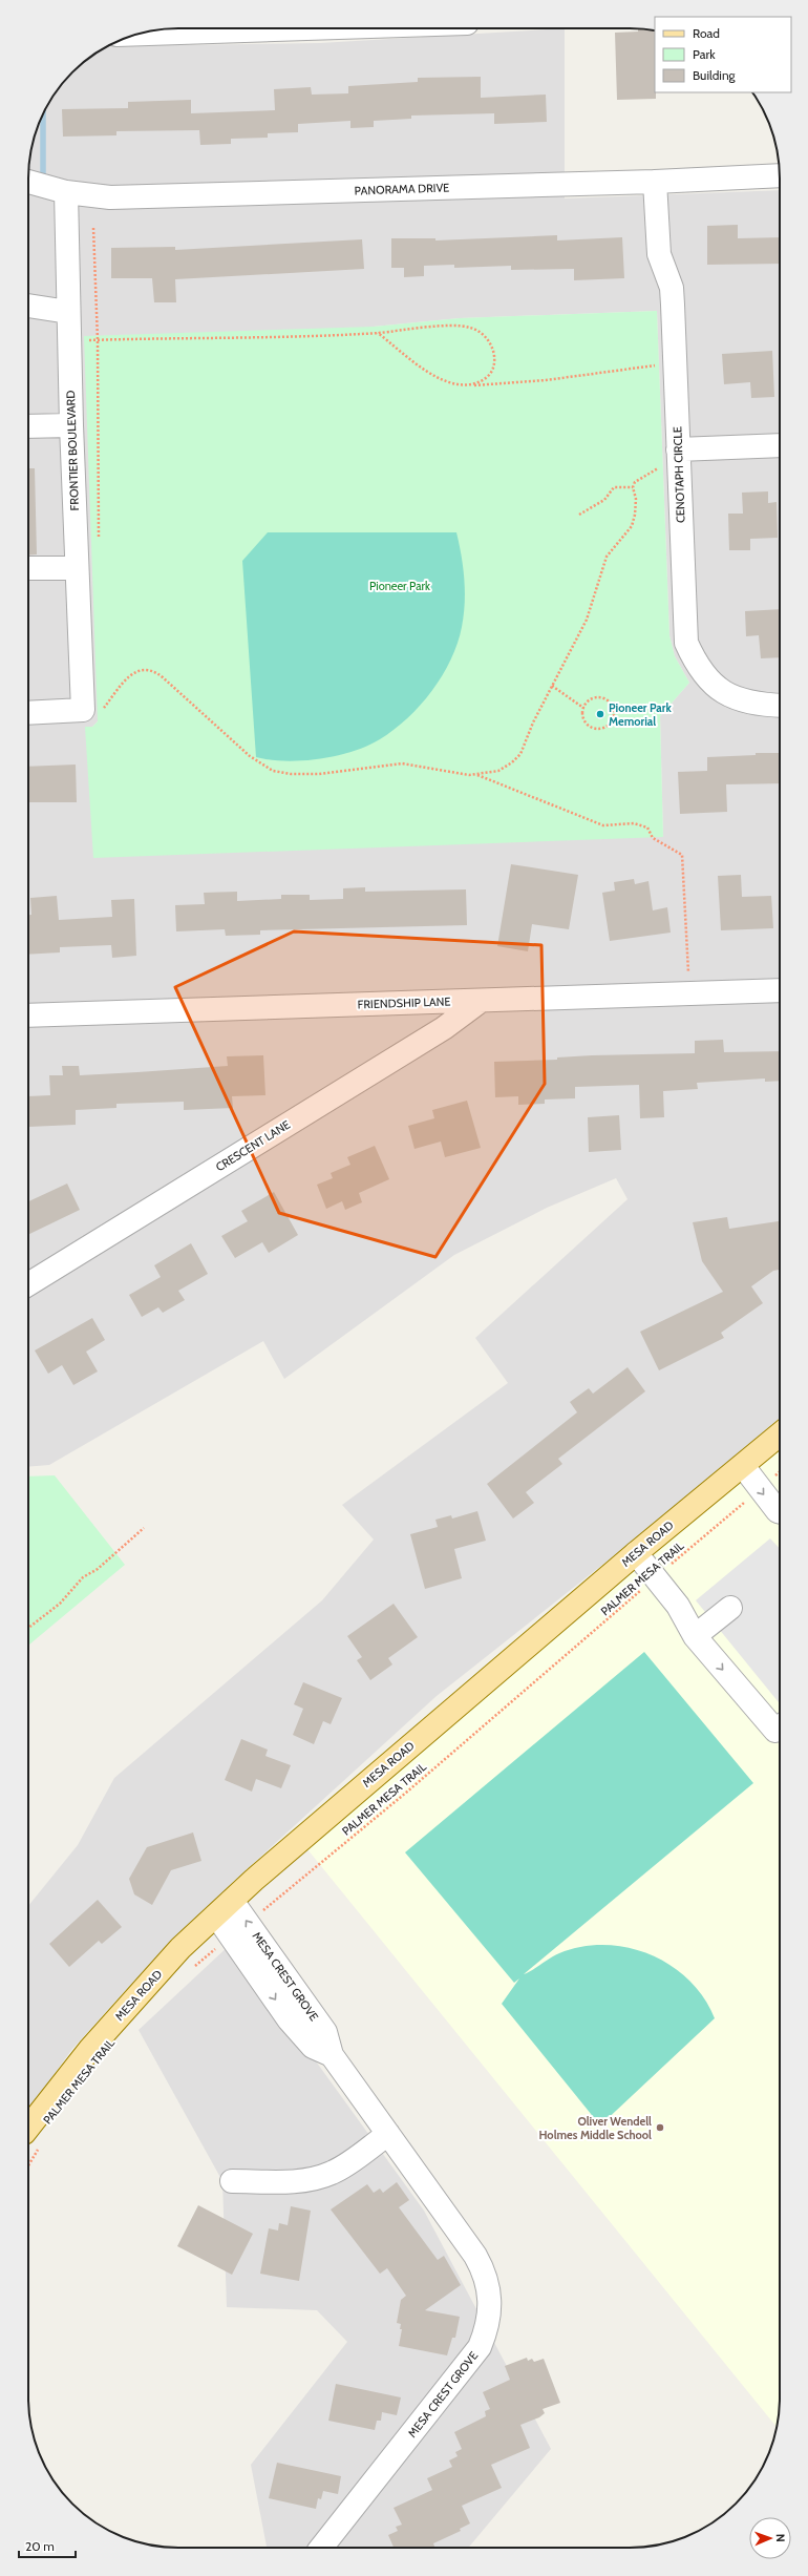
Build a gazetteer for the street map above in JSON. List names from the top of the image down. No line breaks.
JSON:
{"streets":{"main road":["MESA ROAD"],"street":["PANORAMA DRIVE","FRONTIER BOULEVARD","CENOTAPH CIRCLE","FRIENDSHIP LANE","CRESCENT LANE","MESA CREST GROVE"],"path":["PALMER MESA TRAIL"]},"crossings":[["PANORAMA DRIVE","FRONTIER BOULEVARD"],["PANORAMA DRIVE","CENOTAPH CIRCLE"],["FRIENDSHIP LANE","CRESCENT LANE"],["MESA ROAD","MESA CREST GROVE"],["PALMER MESA TRAIL","MESA CREST GROVE"]],"parks":["Pioneer Park"],"places":["Pioneer Park Memorial","Oliver Wendell Holmes Middle School"],"legend":["Road","Park","Building"],"scale_bar":"20 m","north":"right"}
